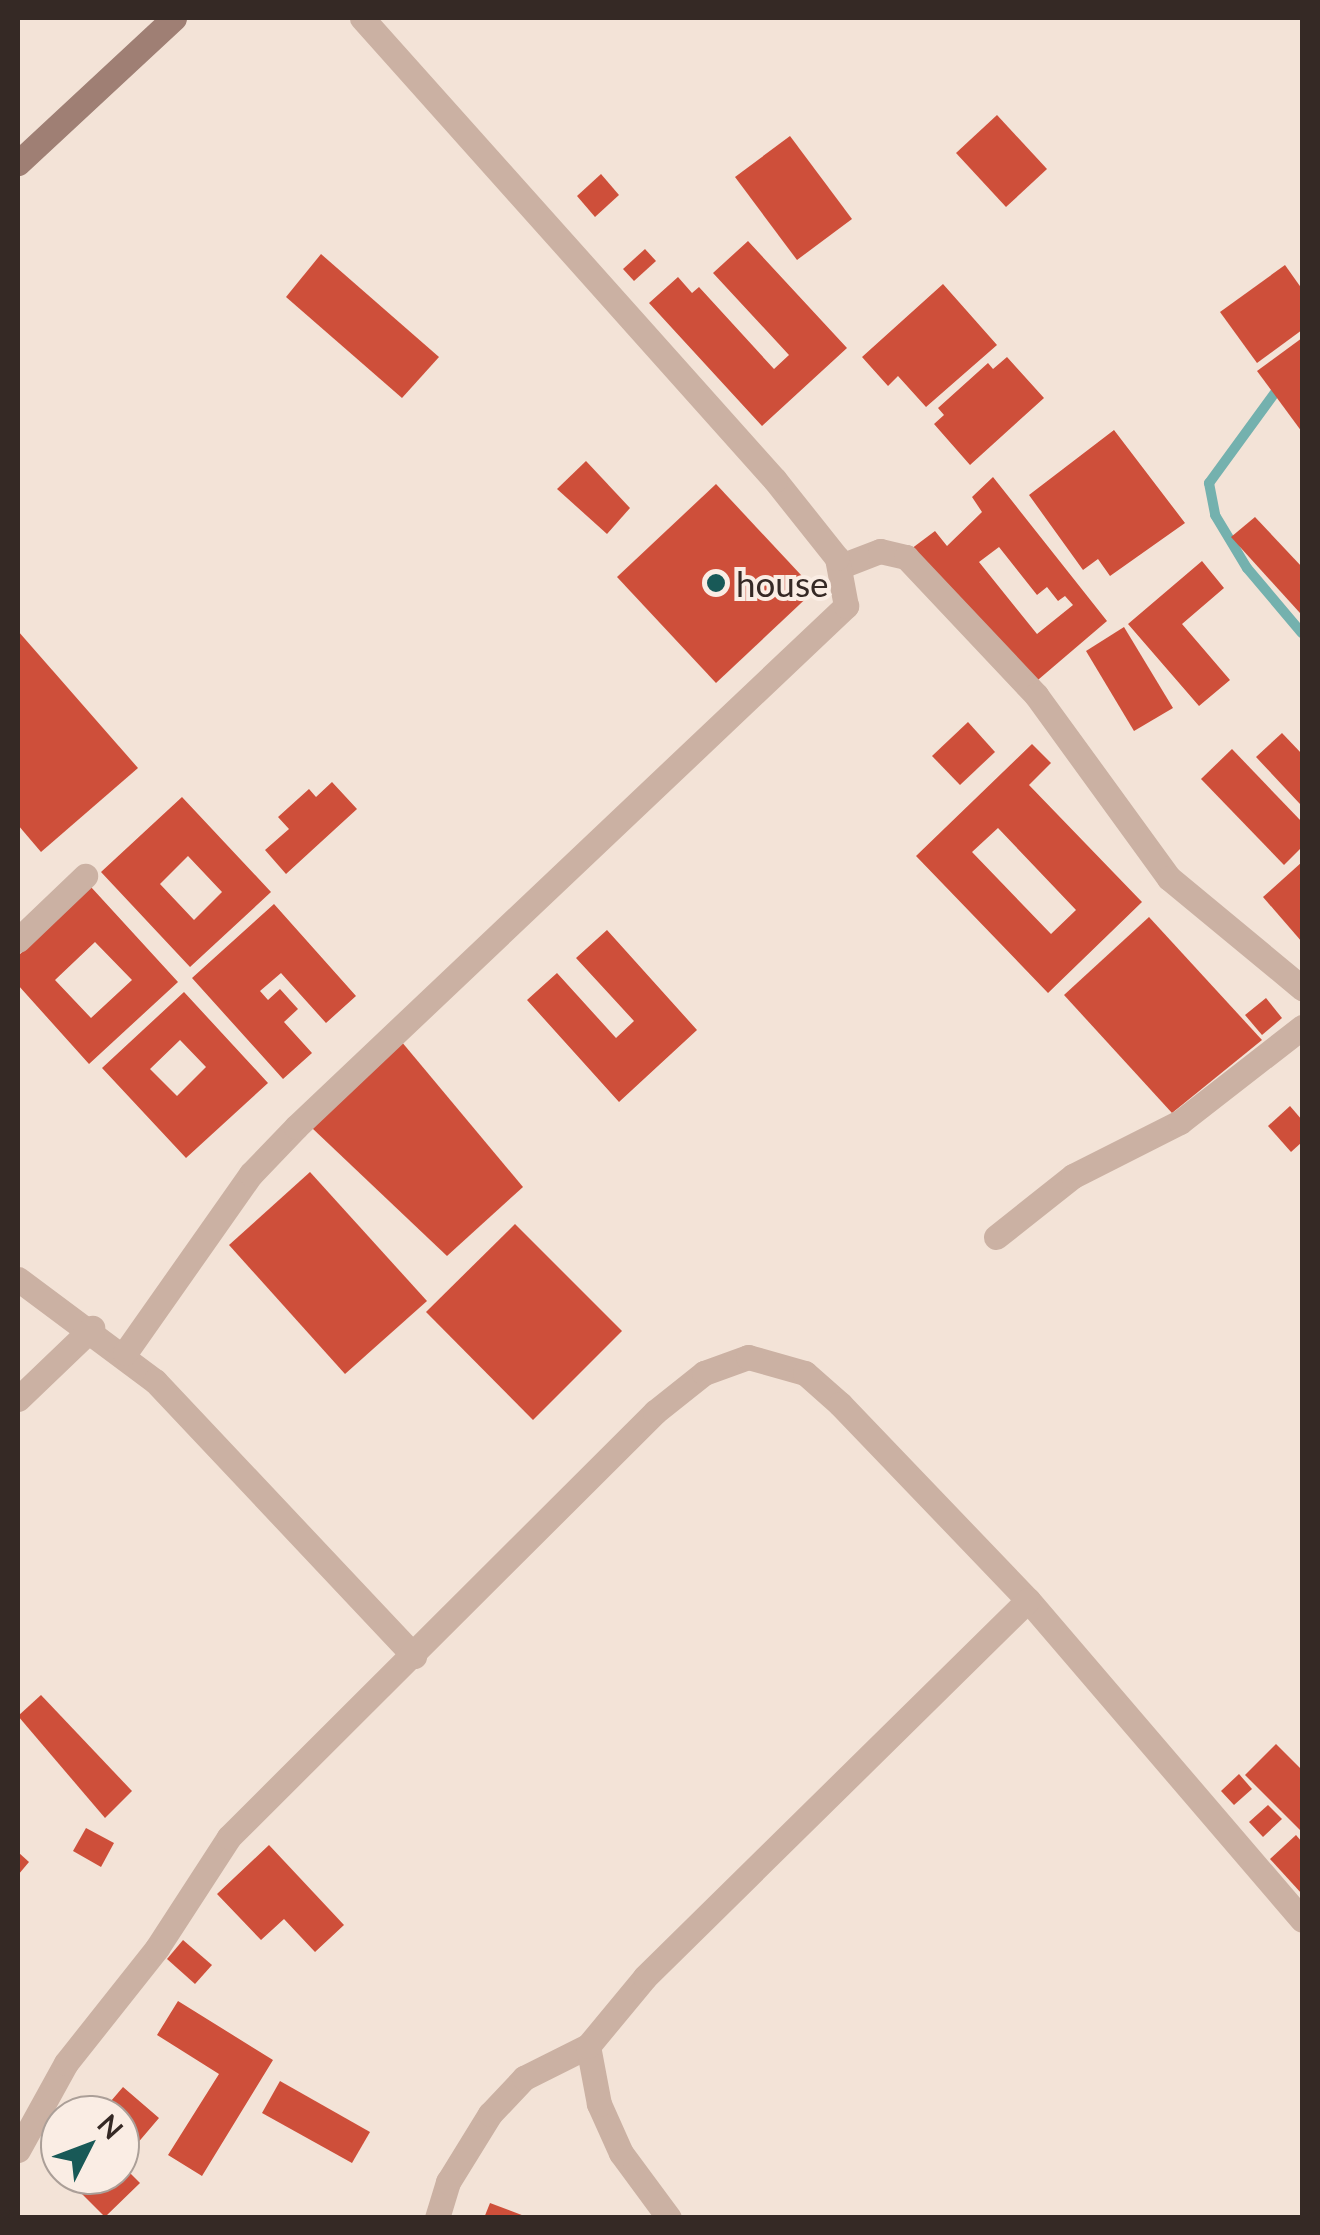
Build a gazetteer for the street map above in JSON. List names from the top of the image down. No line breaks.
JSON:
{"places":["house"],"north":"top right"}
